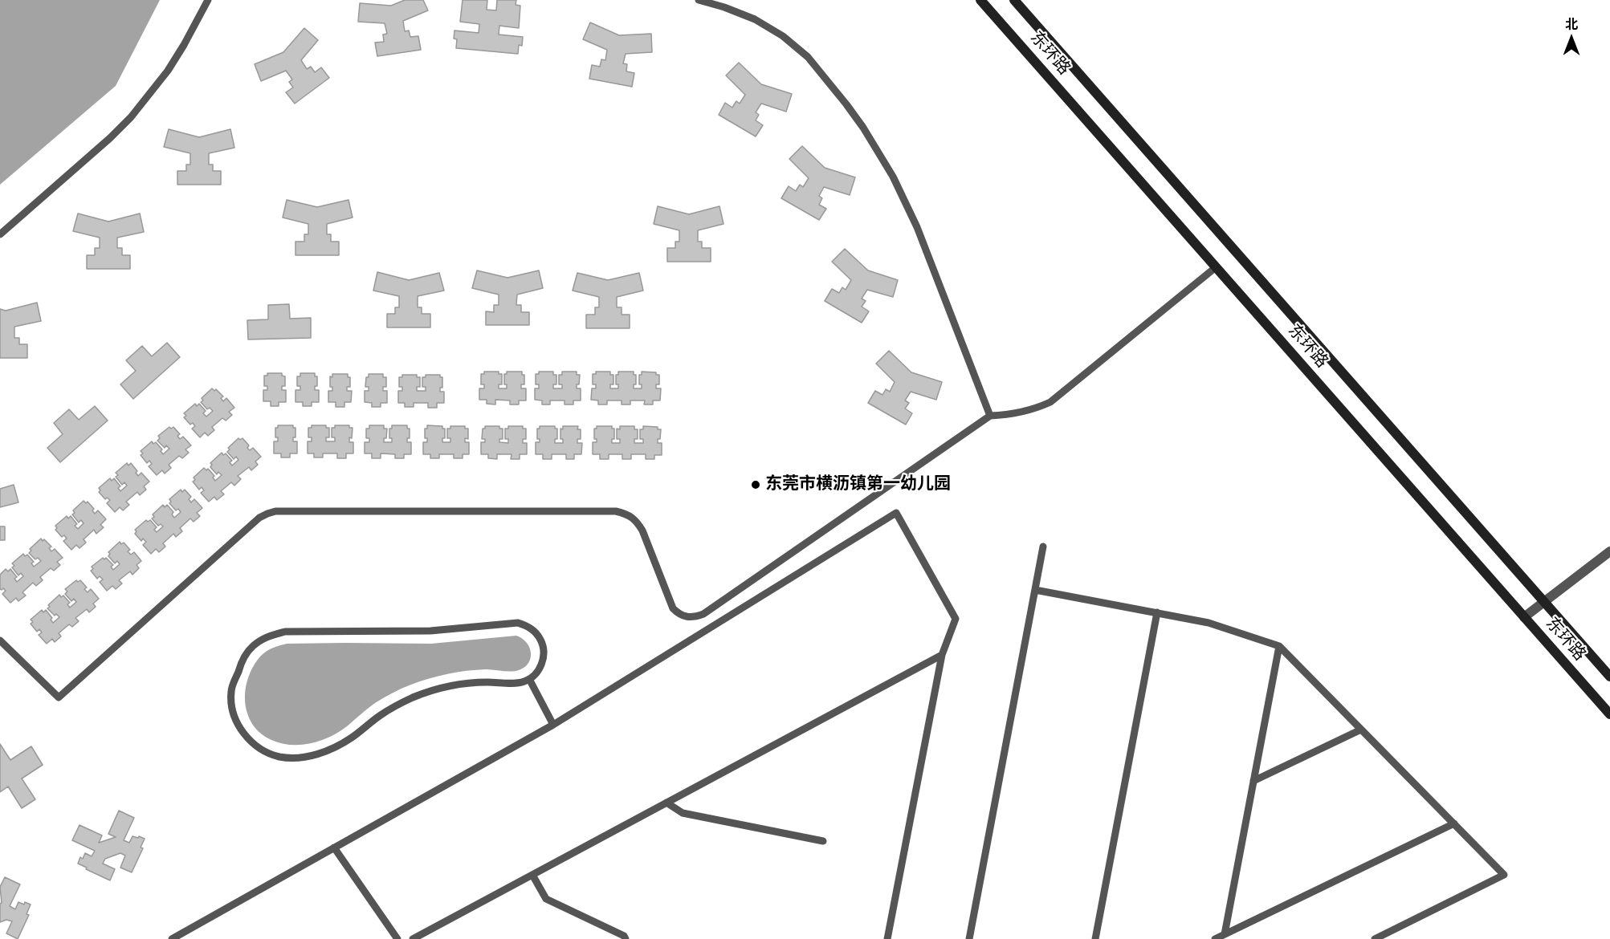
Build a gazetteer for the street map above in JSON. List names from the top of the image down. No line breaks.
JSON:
{"streets":{"main road":["东环路"]},"places":["东莞市横沥镇第一幼儿园"],"north":"top"}
